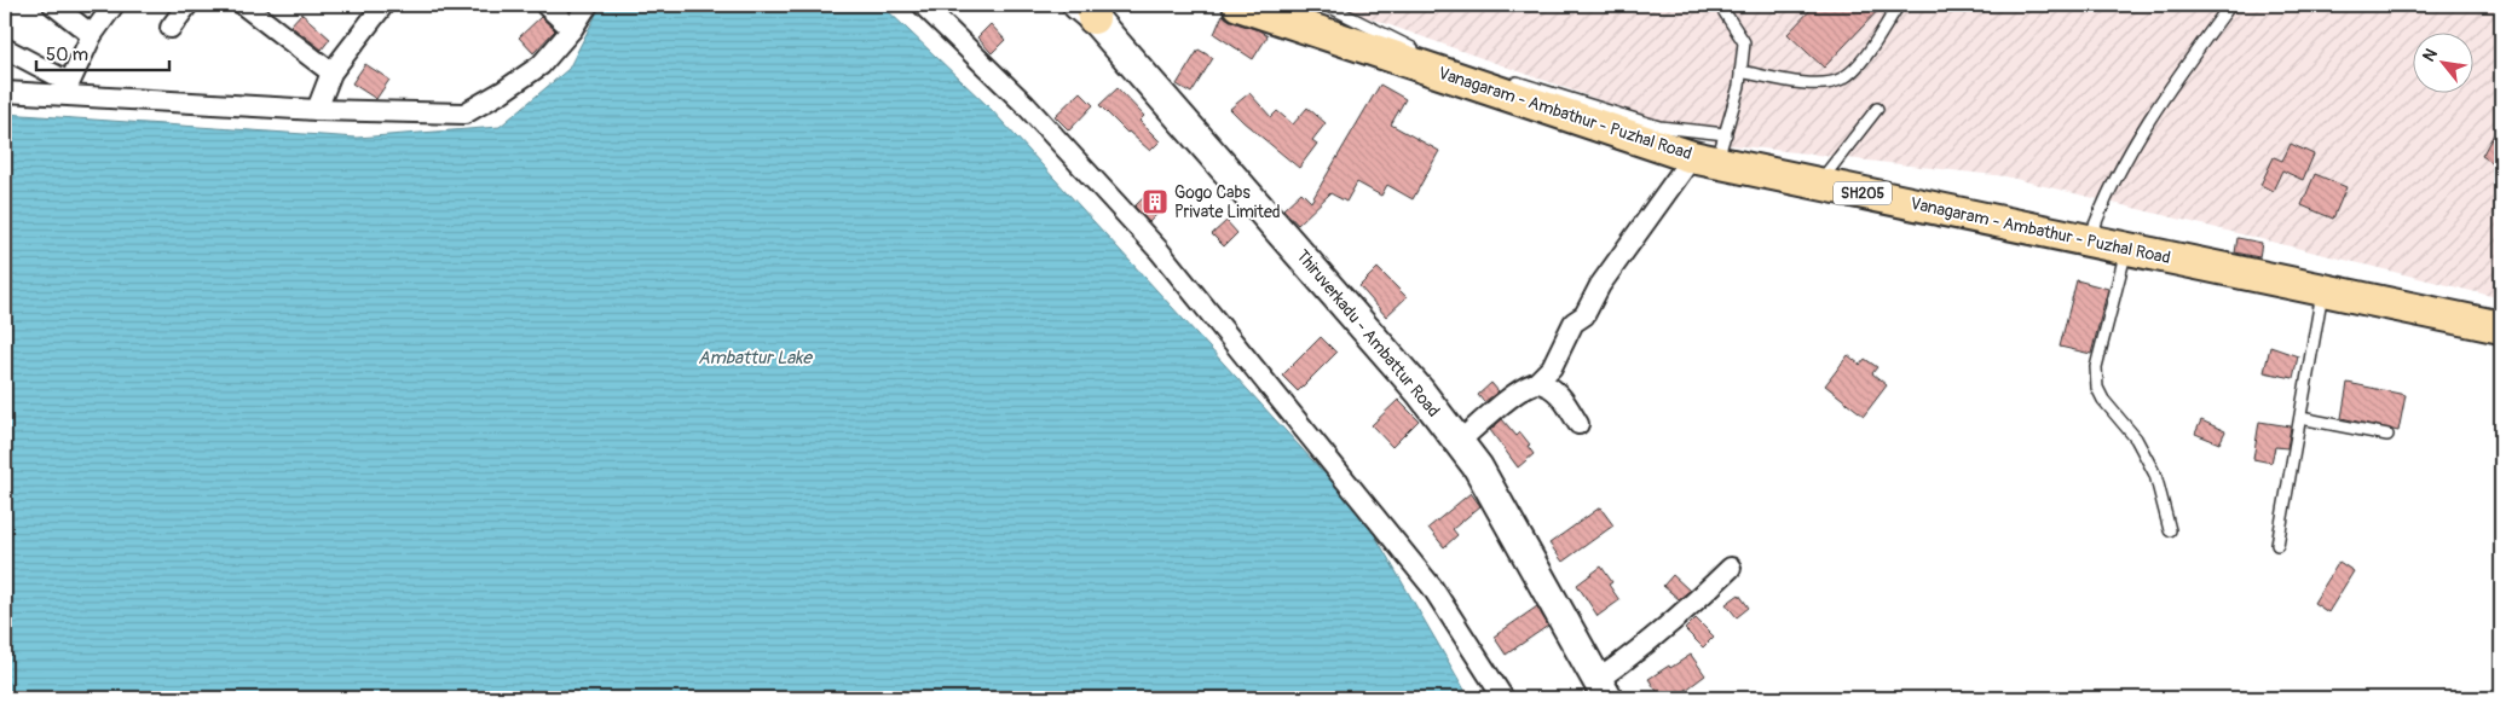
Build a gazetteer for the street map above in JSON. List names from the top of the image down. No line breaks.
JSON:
{"streets":{"main road":["Vanagaram - Ambathur - Puzhal Road","SH205","Thiruverkadu - Ambattur Road"]},"water":["Ambattur Lake"],"places":{"building":["Gogo Cabs Private Limited"]},"scale_bar":"50 m","north":"top left"}
